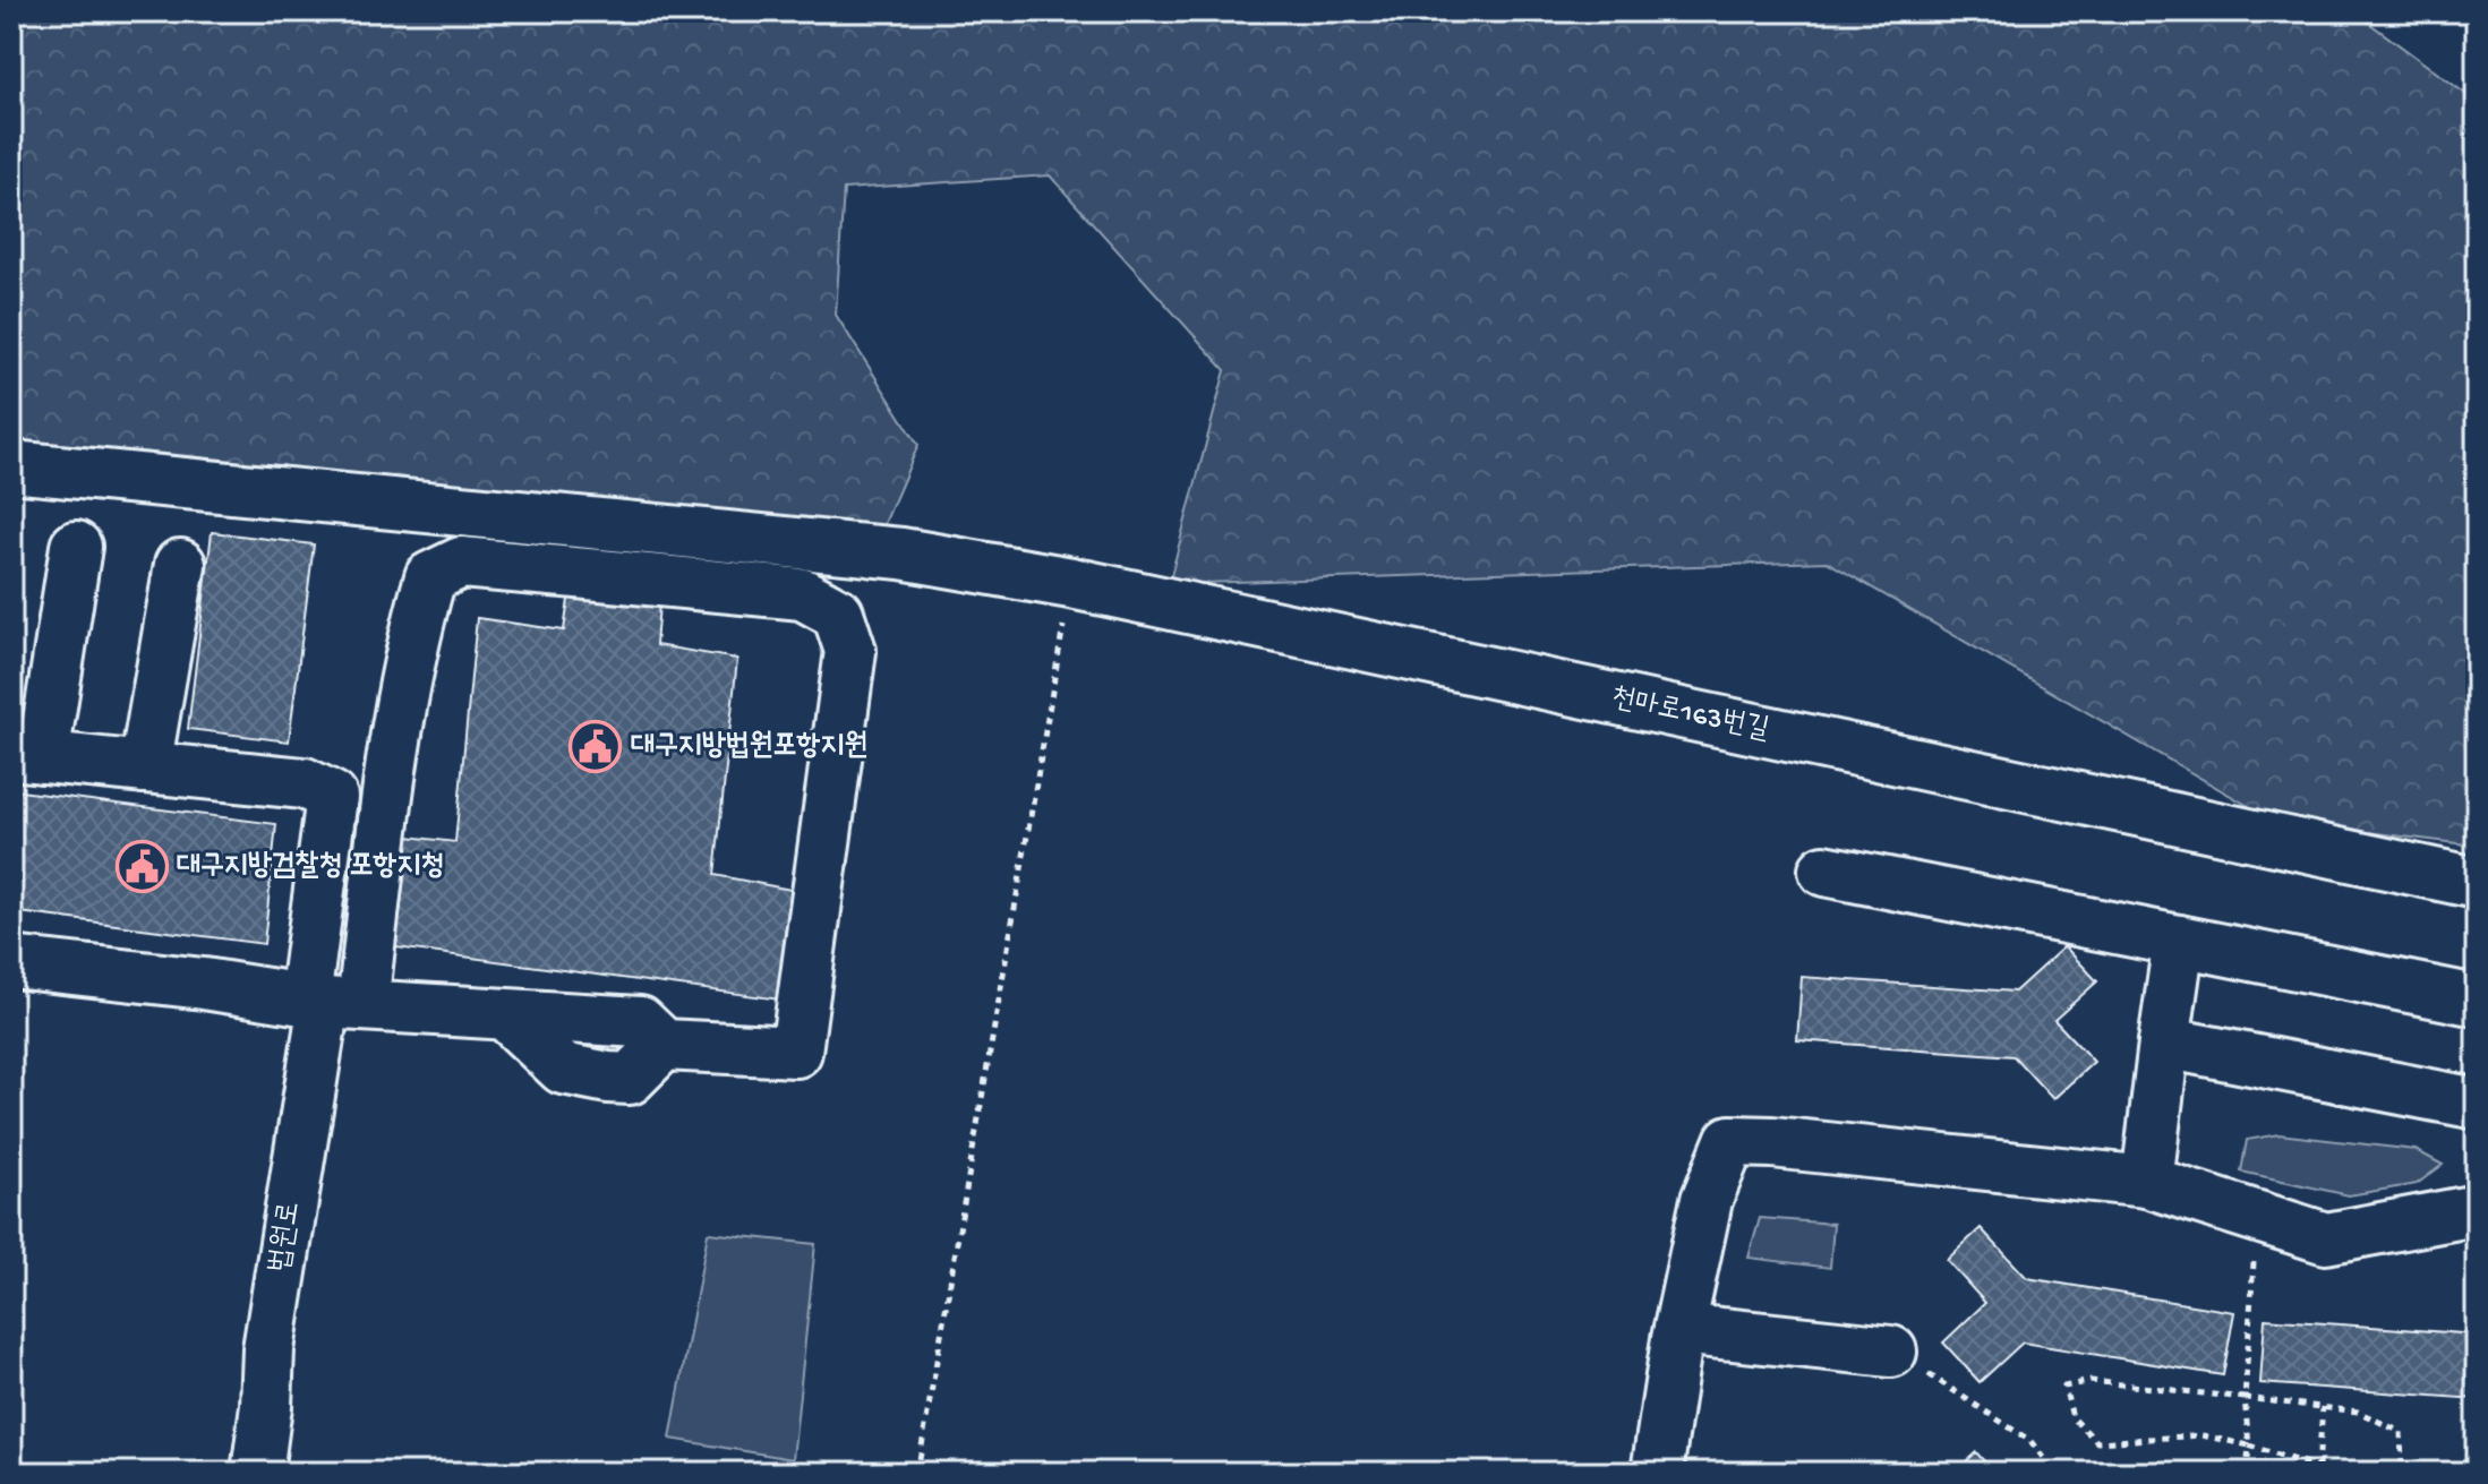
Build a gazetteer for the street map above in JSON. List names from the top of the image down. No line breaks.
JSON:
{"streets":{"street":["천마로163번길","법원로"]},"places":{"public building":["대구지방법원포항지원","대구지방검찰청 포항지청"]}}
